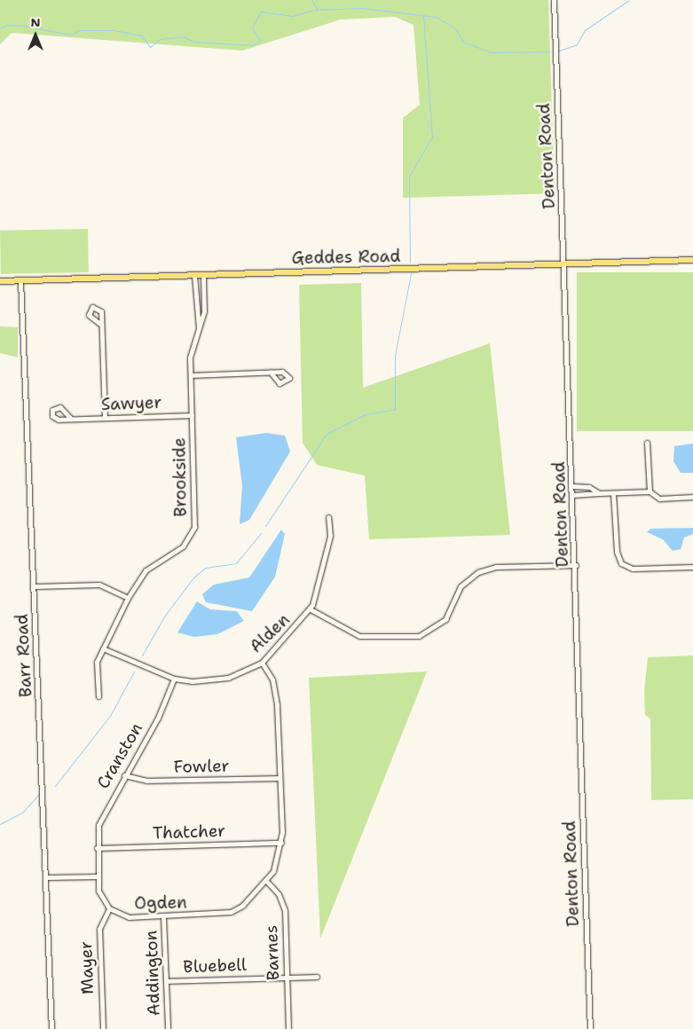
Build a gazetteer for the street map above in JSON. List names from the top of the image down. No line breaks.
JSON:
{"streets":{"main road":["Geddes Road"],"street":["Denton Road","Sawyer","Brookside","Alden","Barr Road","Cranston","Fowler","Thatcher","Ogden","Barnes","Bluebell","Mayer","Addington"]},"crossings":[["Denton Road","Geddes Road"],["Geddes Road","Brookside"],["Geddes Road","Barr Road"],["Sawyer","Brookside"],["Brookside","Alden"],["Alden","Cranston"],["Cranston","Fowler"],["Cranston","Thatcher"],["Ogden","Barnes"],["Ogden","Mayer"],["Ogden","Addington"],["Barnes","Bluebell"],["Bluebell","Addington"]],"north":"top"}
